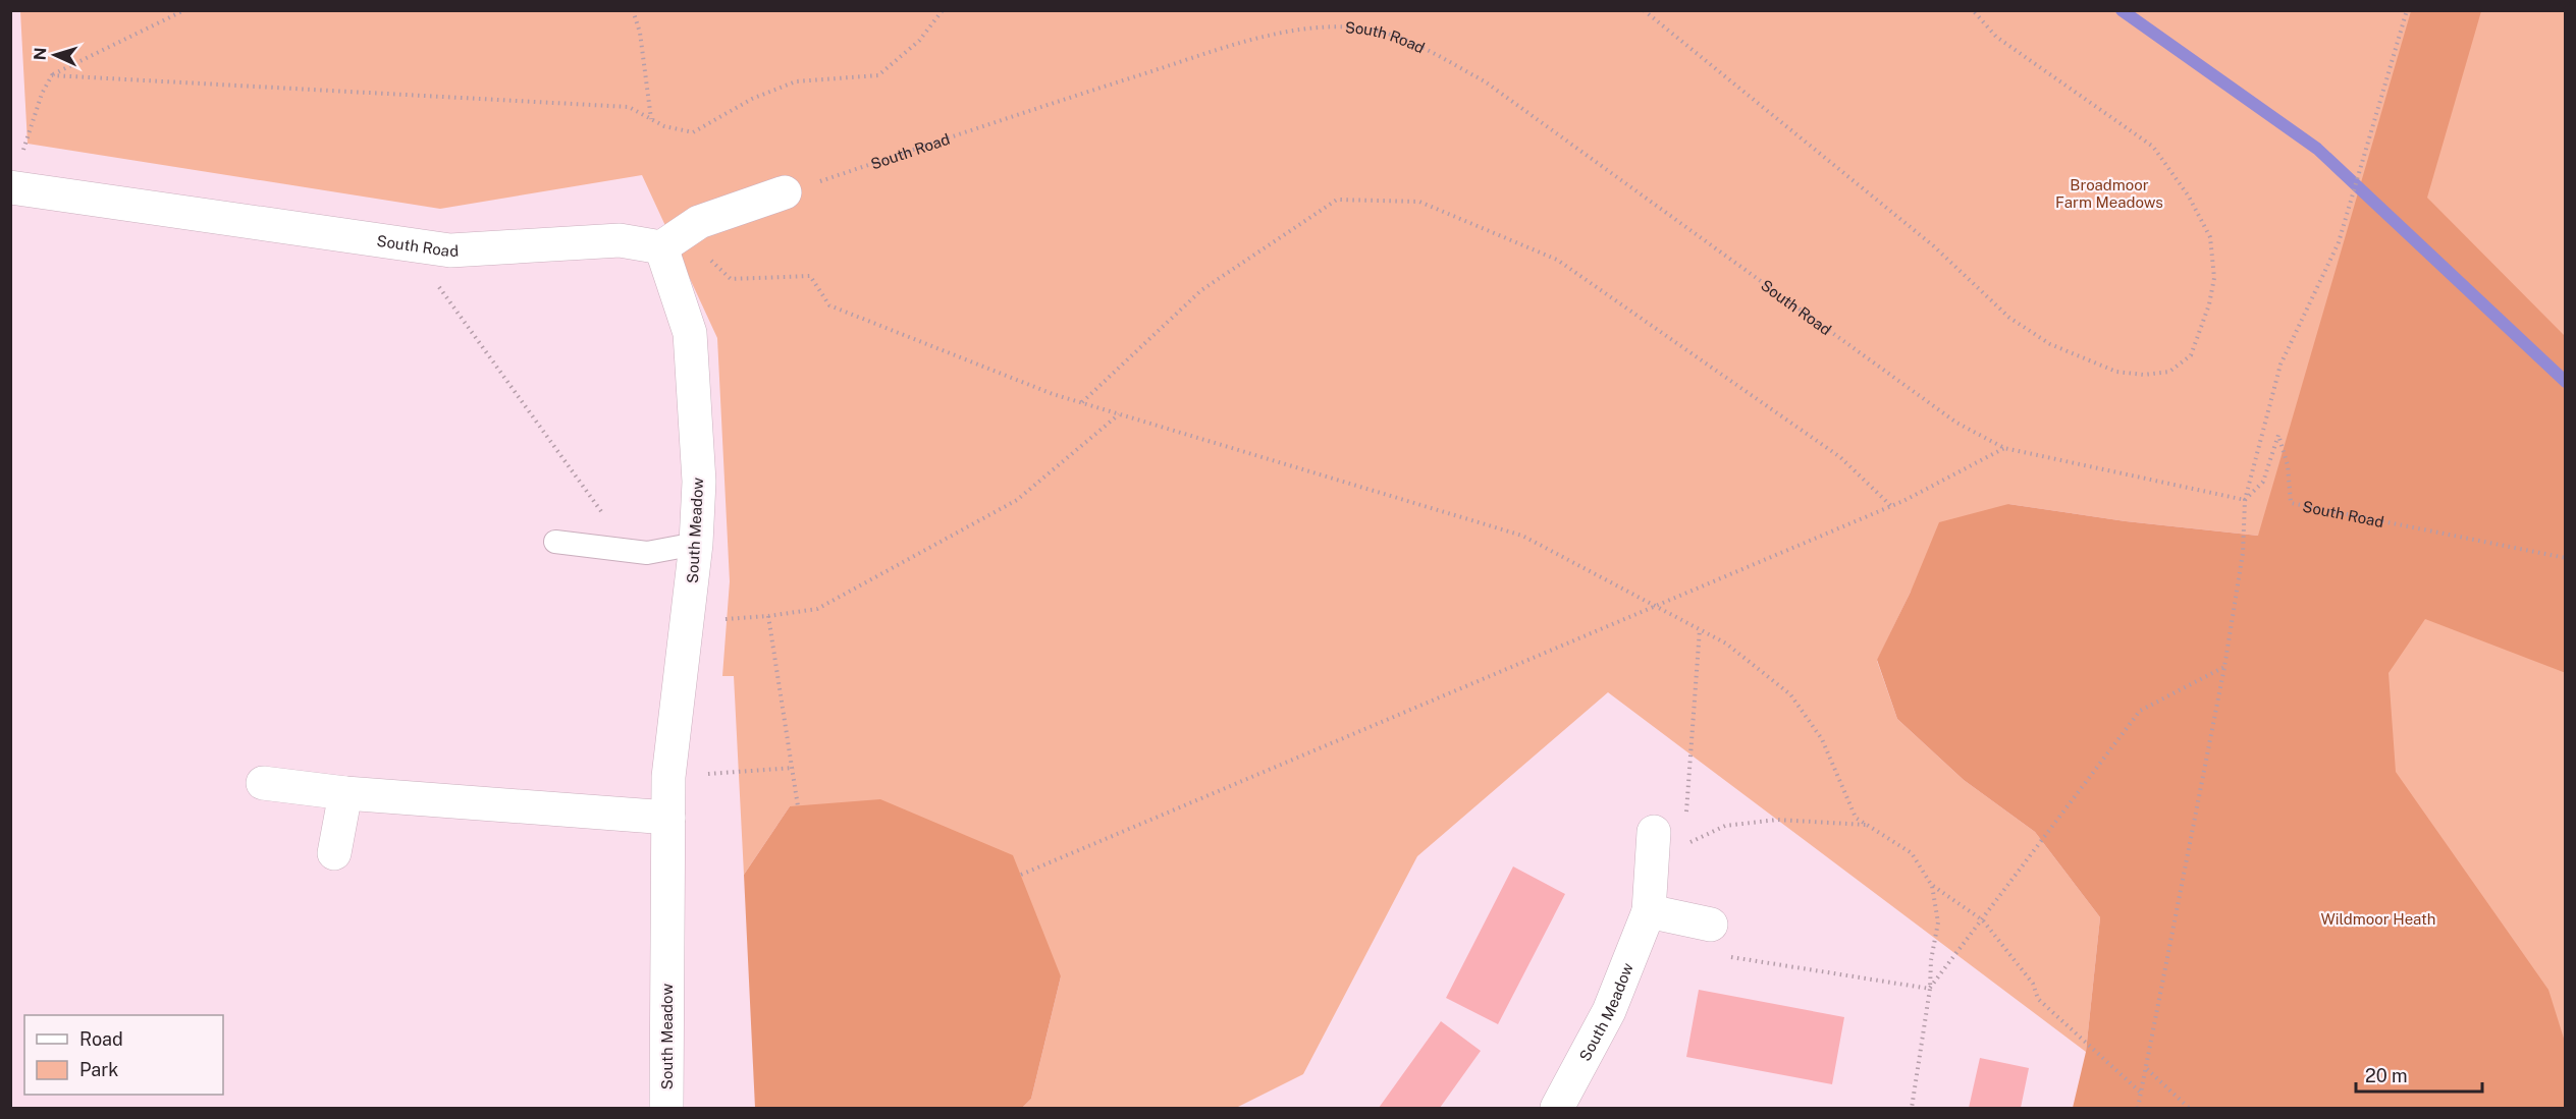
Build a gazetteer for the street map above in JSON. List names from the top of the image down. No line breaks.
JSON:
{"streets":{"street":["South Road","South Meadow"]},"crossings":[["South Road","South Meadow"]],"parks":["Broadmoor Farm Meadows","Wildmoor Heath"],"legend":["Road","Park"],"scale_bar":"20 m","north":"left"}
